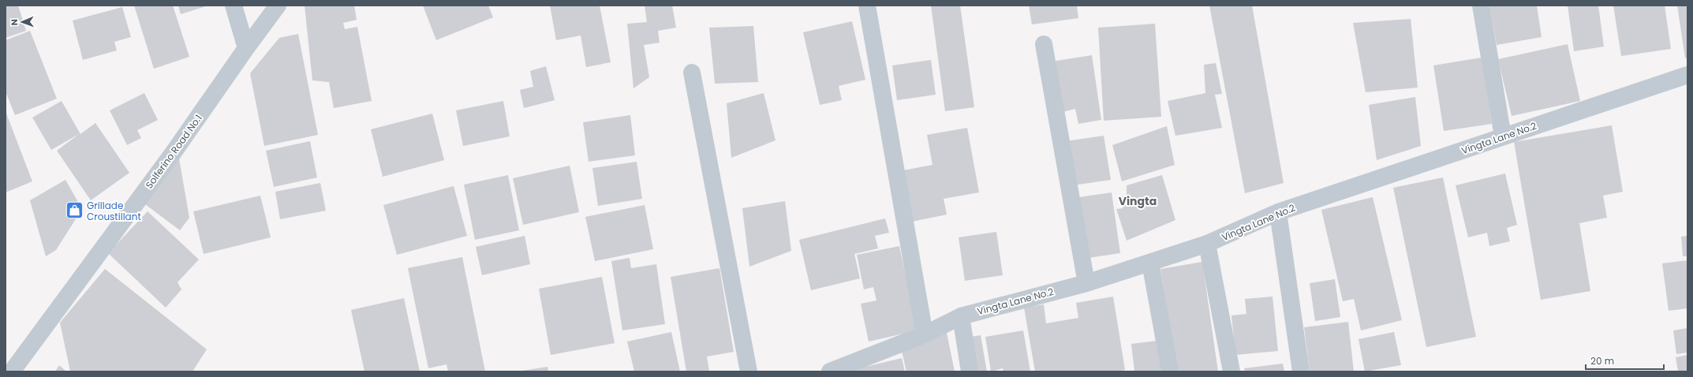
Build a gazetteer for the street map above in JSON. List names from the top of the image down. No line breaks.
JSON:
{"streets":{"street":["Vingta Lane No.2","Solferino Road No.1"]},"districts":["Vingta"],"places":{"shop":["Grillade Croustillant"]},"scale_bar":"20 m","north":"left"}
